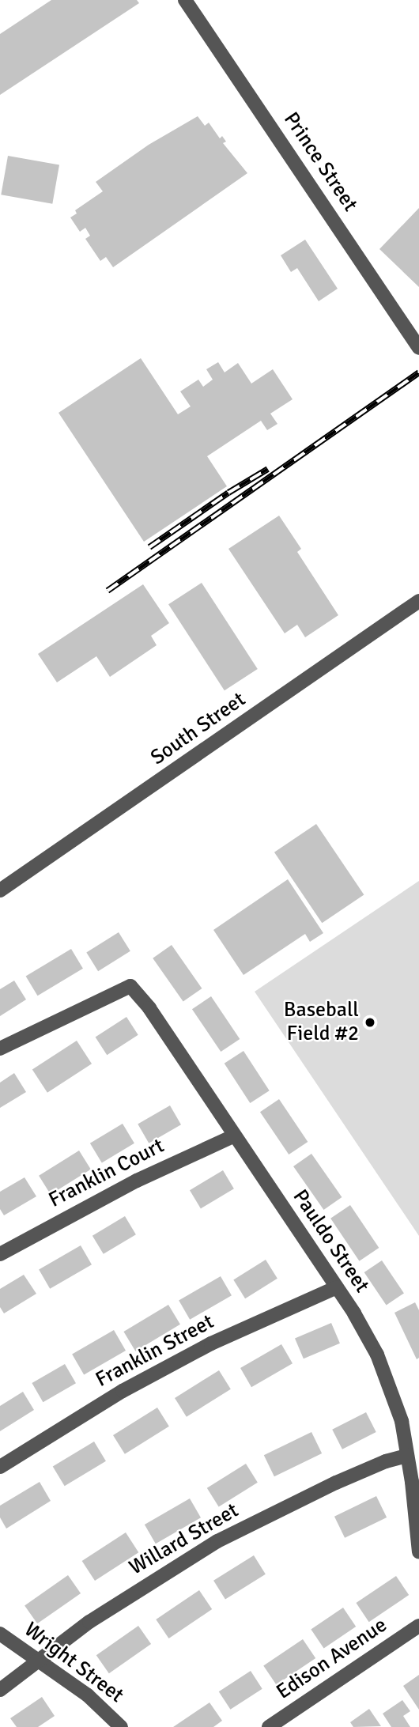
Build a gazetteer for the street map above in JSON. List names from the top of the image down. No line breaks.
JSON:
{"streets":{"street":["Prince Street","South Street","Franklin Court","Pauldo Street","Franklin Street","Willard Street","Edison Avenue","Wright Street"]},"crossings":[["Franklin Court","Pauldo Street"],["Pauldo Street","Franklin Street"],["Pauldo Street","Willard Street"],["Willard Street","Wright Street"]],"places":["Baseball Field #2"]}
